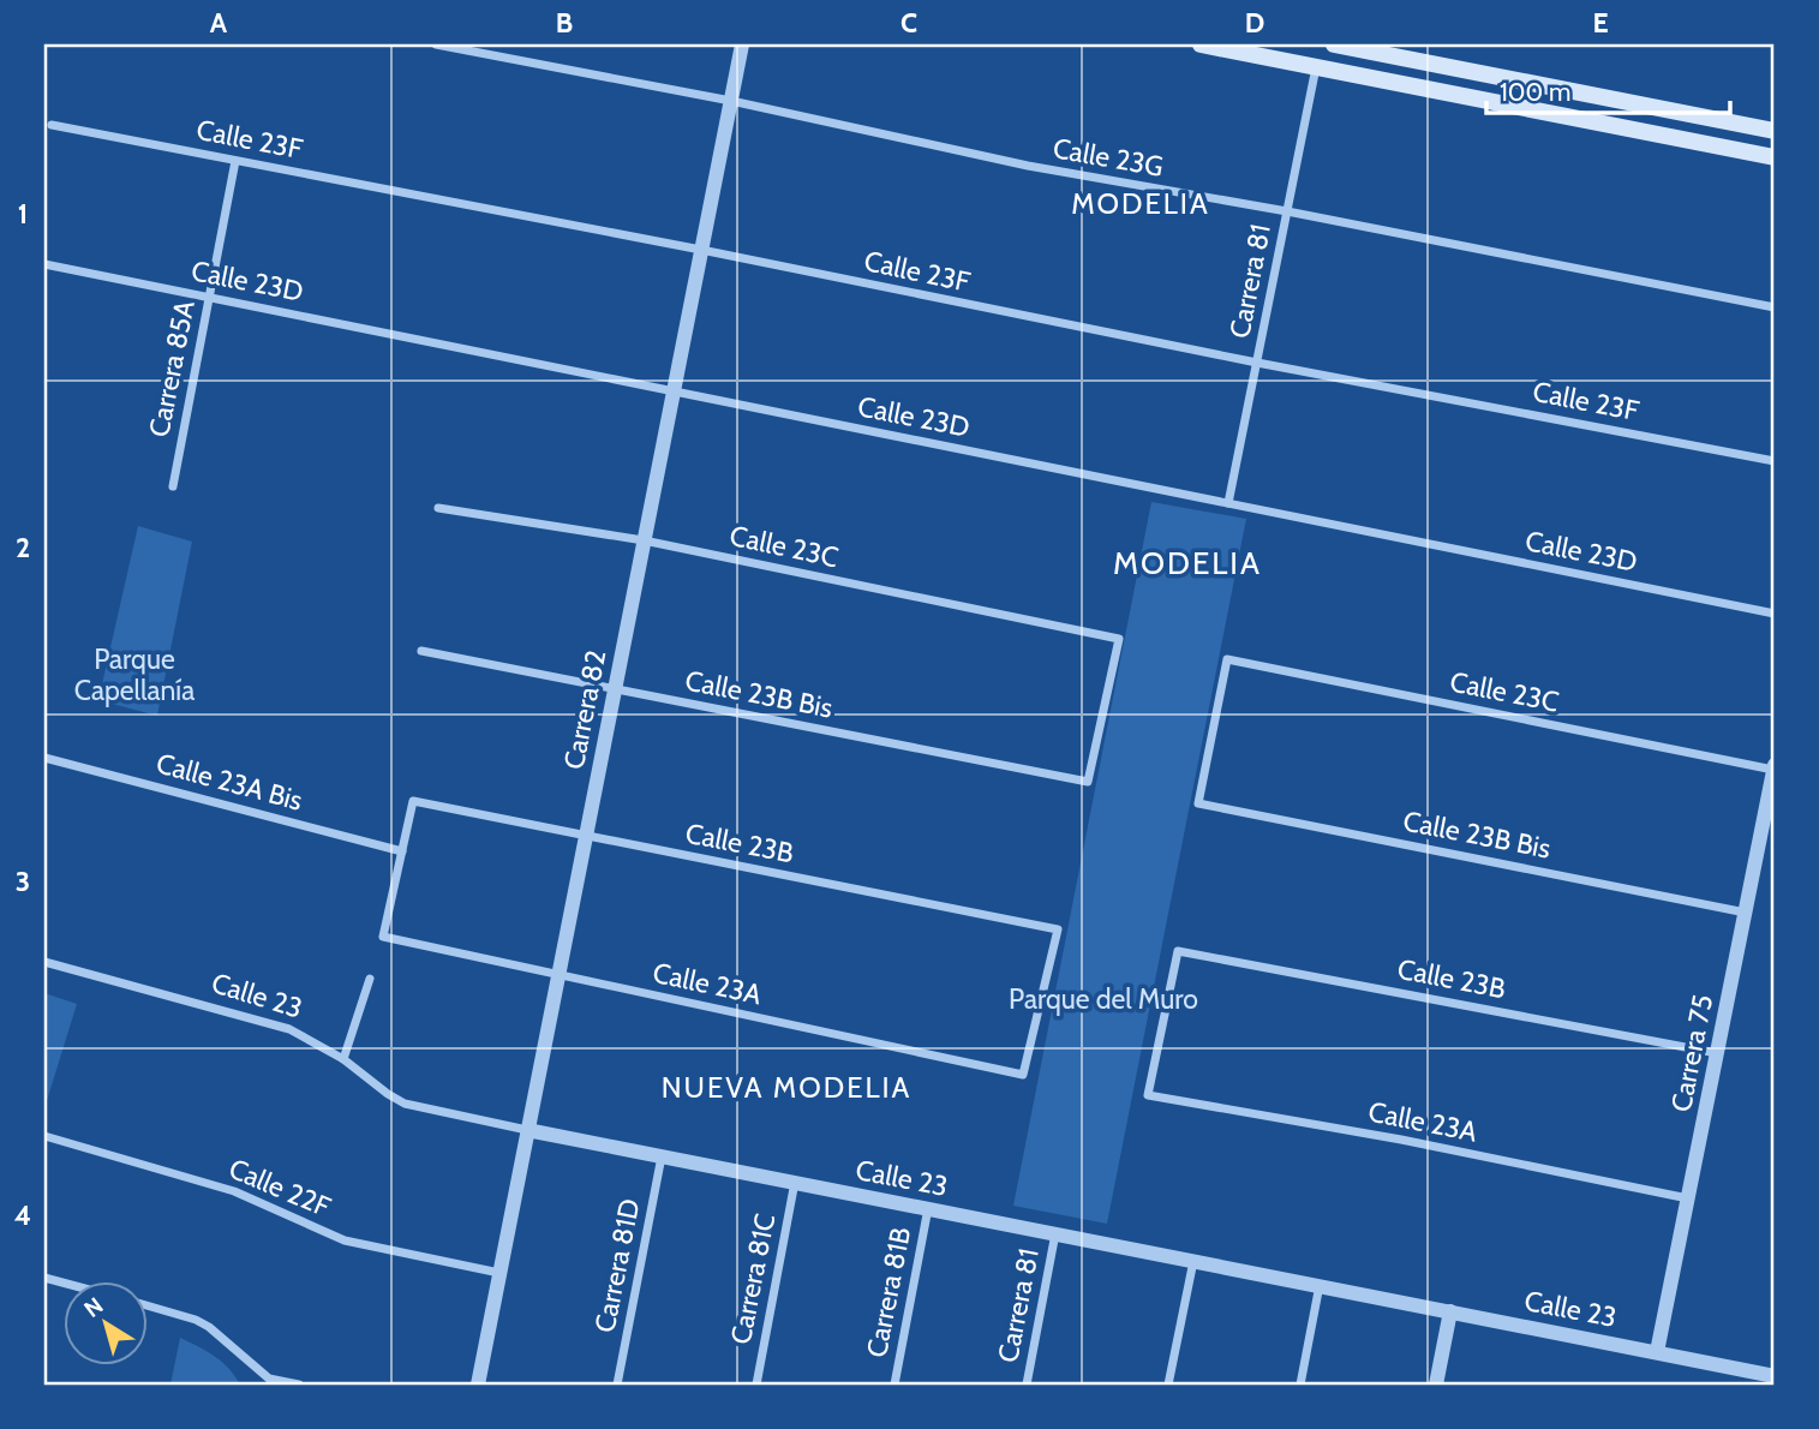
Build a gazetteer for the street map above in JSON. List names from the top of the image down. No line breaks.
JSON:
{"streets":{"street":["Calle 23F","Calle 23G","Calle 23D","Carrera 81","Carrera 85A","Calle 23C","Calle 23B Bis","Carrera 82","Calle 23A Bis","Calle 23B","Calle 23A","Calle 23","Carrera 75","Calle 22F","Carrera 81D","Carrera 81C","Carrera 81B"]},"crossings":[["Calle 23F","Carrera 81"],["Calle 23F","Carrera 85A"],["Calle 23F","Carrera 82"],["Calle 23G","Carrera 81"],["Calle 23G","Carrera 82"],["Calle 23D","Carrera 81"],["Calle 23D","Carrera 85A"],["Calle 23D","Carrera 82"],["Carrera 81","Calle 23"],["Calle 23C","Calle 23B Bis"],["Calle 23C","Carrera 82"],["Calle 23C","Carrera 75"],["Calle 23B Bis","Carrera 82"],["Calle 23B Bis","Carrera 75"],["Carrera 82","Calle 23B"],["Carrera 82","Calle 23A"],["Carrera 82","Calle 23"],["Carrera 82","Calle 22F"],["Calle 23A Bis","Calle 23B"],["Calle 23A Bis","Calle 23A"],["Calle 23B","Calle 23A"],["Calle 23B","Carrera 75"],["Calle 23A","Carrera 75"],["Calle 23","Carrera 75"],["Calle 23","Carrera 81D"],["Calle 23","Carrera 81C"],["Calle 23","Carrera 81B"]],"districts":["MODELIA","MODELIA","NUEVA MODELIA"],"parks":["Parque Capellanía","Parque del Muro"],"scale_bar":"100 m","north":"top left","grid":{"columns":["A","B","C","D","E"],"rows":["1","2","3","4"]}}
